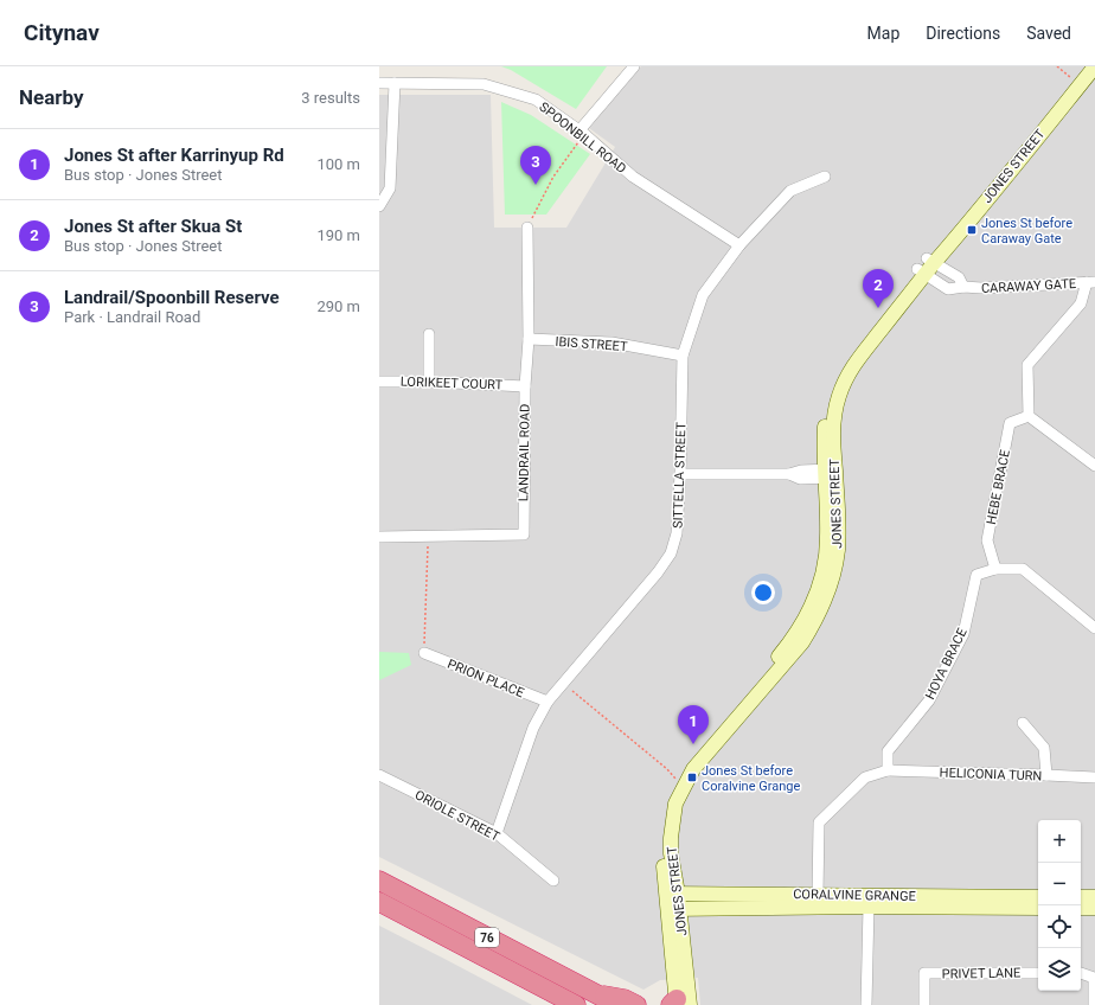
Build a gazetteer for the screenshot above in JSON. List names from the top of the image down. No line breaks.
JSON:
{"streets":{"highway":["76"],"street":["SPOONBILL ROAD","JONES STREET","CARAWAY GATE","IBIS STREET","LORIKEET COURT","LANDRAIL ROAD","SITTELLA STREET","HEBE BRACE","HOYA BRACE","PRION PLACE","HELICONIA TURN","ORIOLE STREET","CORALVINE GRANGE","PRIVET LANE"]},"crossings":[["SPOONBILL ROAD","SITTELLA STREET"],["JONES STREET","CARAWAY GATE"],["JONES STREET","CORALVINE GRANGE"],["IBIS STREET","LANDRAIL ROAD"],["IBIS STREET","SITTELLA STREET"],["LORIKEET COURT","LANDRAIL ROAD"],["SITTELLA STREET","PRION PLACE"],["SITTELLA STREET","ORIOLE STREET"],["HEBE BRACE","HOYA BRACE"],["HOYA BRACE","HELICONIA TURN"]],"places":{"transit":["Jones St before Caraway Gate","Jones St before Coralvine Grange"]},"page":{"header":"Citynav","nav":["Map","Directions","Saved"],"heading":["Nearby","3 results"],"list":[{"mark":"1","name":"Jones St after Karrinyup Rd","note":"Bus stop · Jones Street","value":"100 m"},{"mark":"2","name":"Jones St after Skua St","note":"Bus stop · Jones Street","value":"190 m"},{"mark":"3","name":"Landrail/Spoonbill Reserve","note":"Park · Landrail Road","value":"290 m"}],"pins":["3","2","1"],"map_buttons":["+","−"]}}
